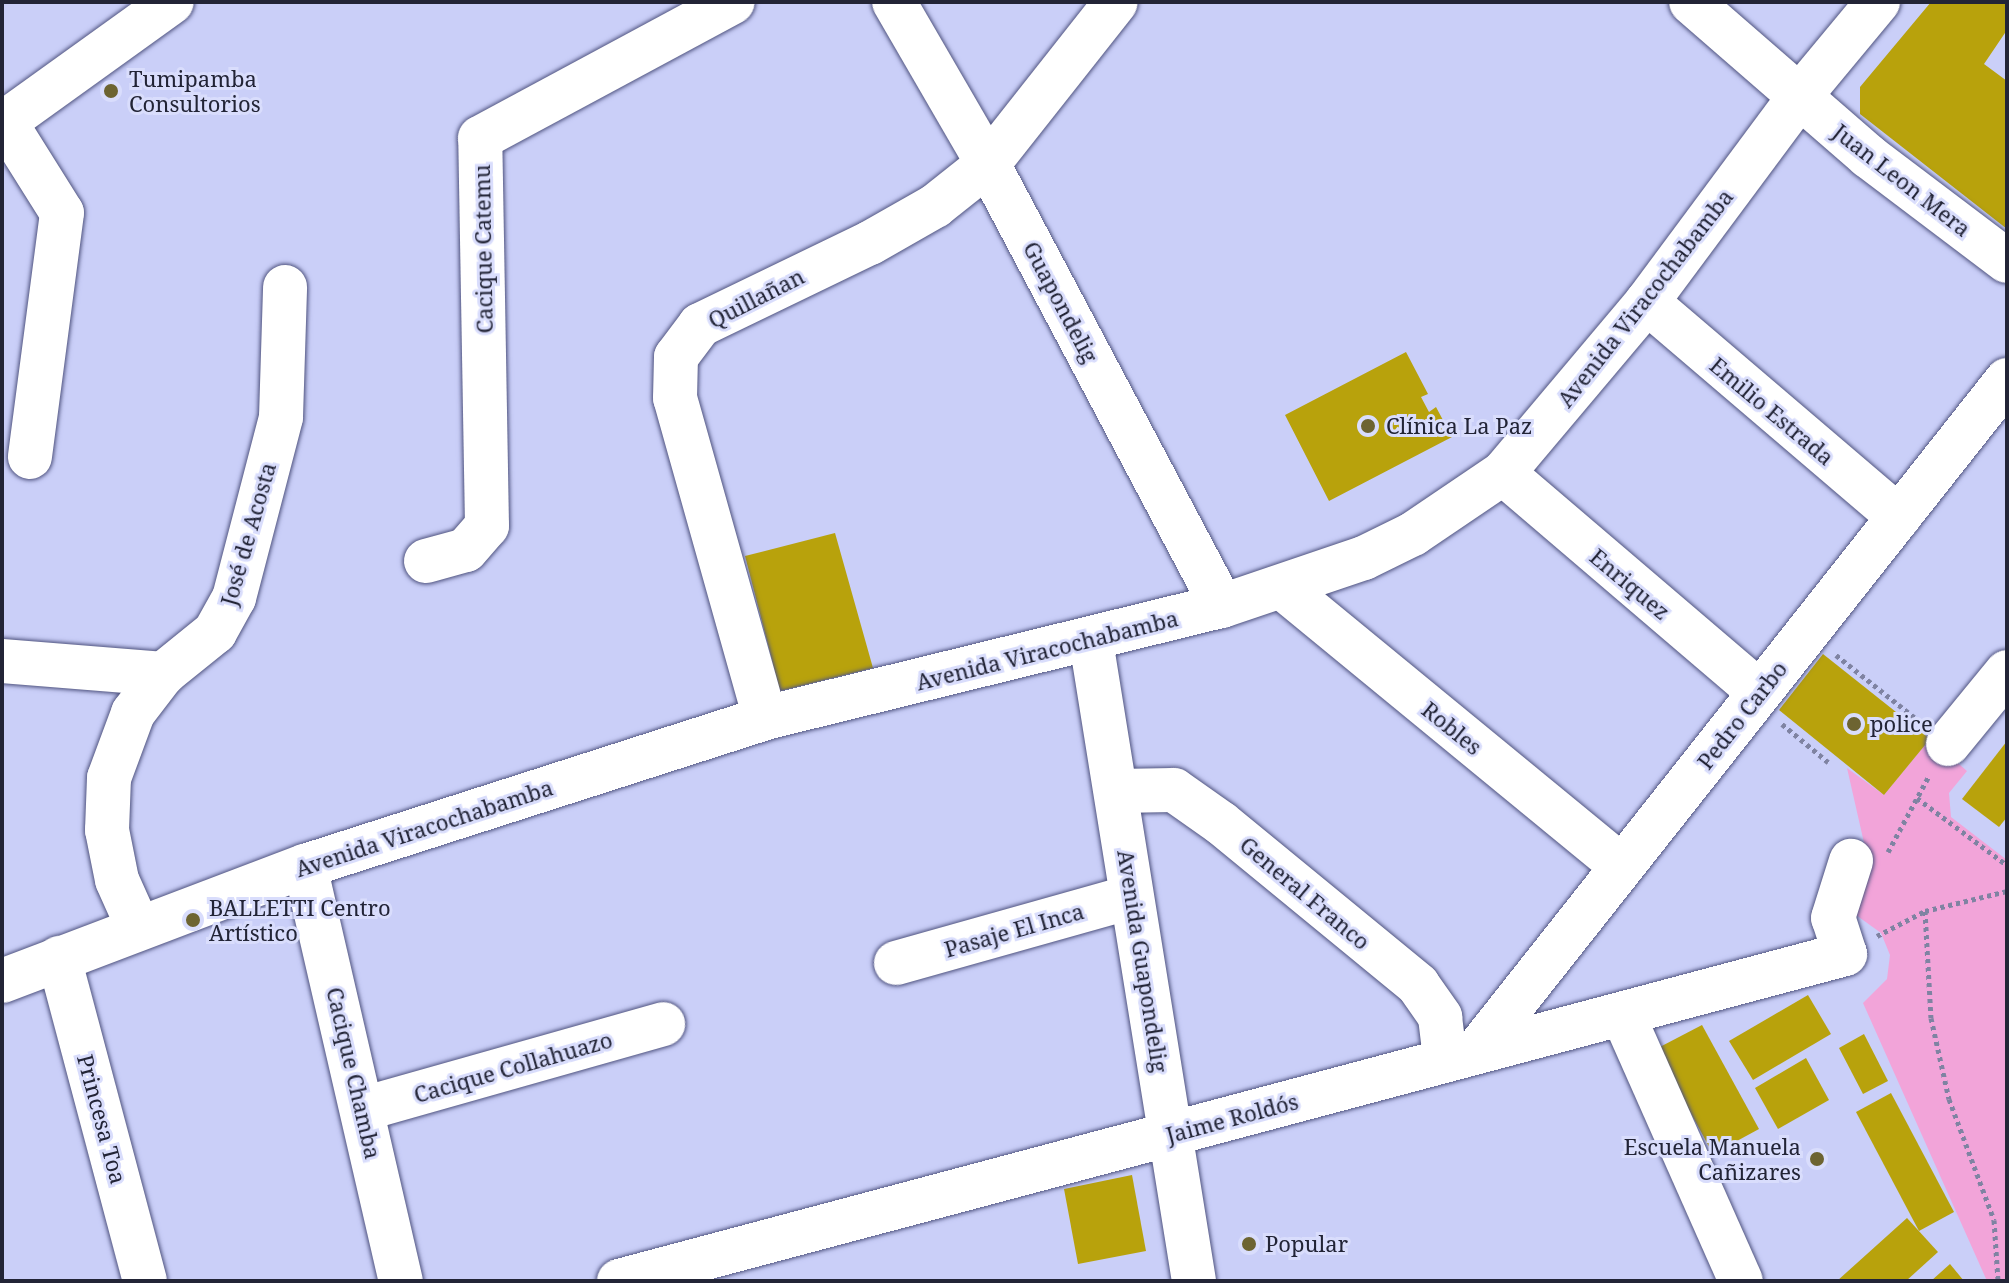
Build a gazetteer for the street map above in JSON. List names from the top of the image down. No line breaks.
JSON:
{"streets":{"street":["Juan Leon Mera","Cacique Catemu","Quillañan","Avenida Viracochabamba","Guapondelig","Emilio Estrada","José de Acosta","Enriquez","Pedro Carbo","Robles","General Franco","Pasaje El Inca","Avenida Guapondelig","Cacique Collahuazo","Cacique Chamba","Jaime Roldós","Princesa Toa"]},"crossings":[["Juan Leon Mera","Avenida Viracochabamba"],["Quillañan","Avenida Viracochabamba"],["Quillañan","Guapondelig"],["Avenida Viracochabamba","Guapondelig"],["Avenida Viracochabamba","Emilio Estrada"],["Avenida Viracochabamba","José de Acosta"],["Avenida Viracochabamba","Enriquez"],["Avenida Viracochabamba","Robles"],["Avenida Viracochabamba","Avenida Guapondelig"],["Avenida Viracochabamba","Cacique Chamba"],["Avenida Viracochabamba","Princesa Toa"],["Emilio Estrada","Pedro Carbo"],["Enriquez","Pedro Carbo"],["Pedro Carbo","Robles"],["Pedro Carbo","General Franco"],["Pedro Carbo","Jaime Roldós"],["General Franco","Avenida Guapondelig"],["General Franco","Jaime Roldós"],["Pasaje El Inca","Avenida Guapondelig"],["Avenida Guapondelig","Jaime Roldós"],["Cacique Collahuazo","Cacique Chamba"]],"places":["Tumipamba Consultorios","Clínica La Paz","police","BALLETTI Centro Artístico","Escuela Manuela Cañizares","Popular"]}
